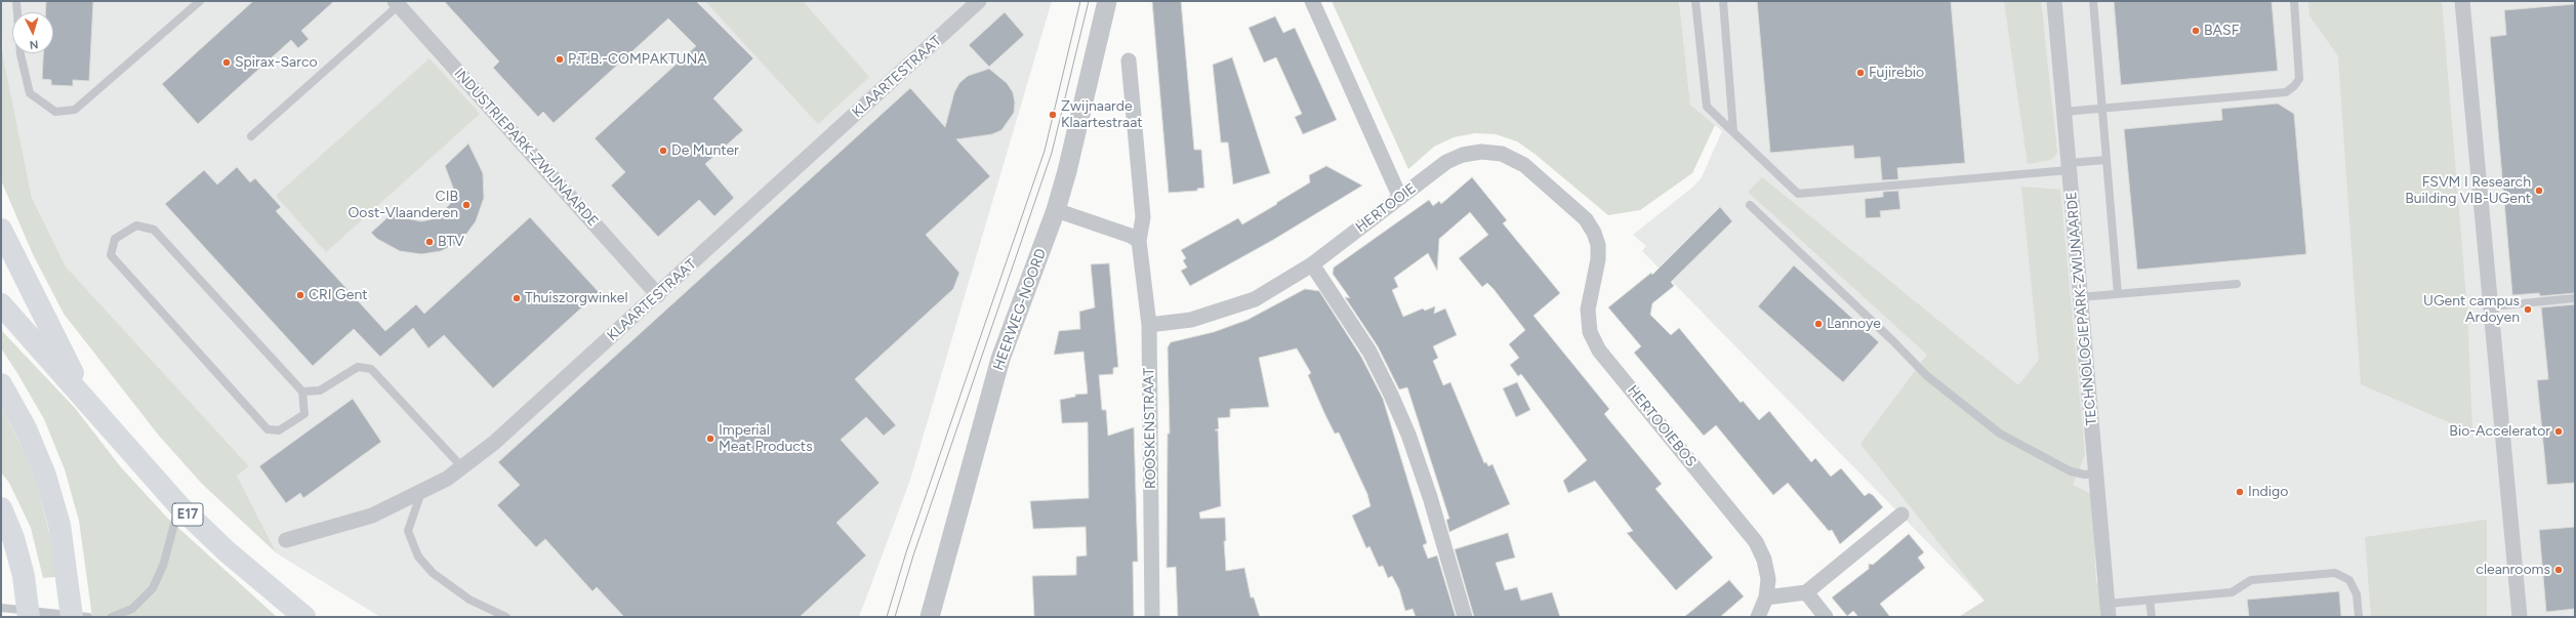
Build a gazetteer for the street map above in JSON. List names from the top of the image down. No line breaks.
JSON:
{"streets":{"highway":["E17"],"street":["KLAARTESTRAAT","INDUSTRIEPARK-ZWIJNAARDE","HERTOOIE","TECHNOLOGIEPARK-ZWIJNAARDE","HEERWEG-NOORD","HERTOOIEBOS","ROOSKENSTRAAT"]},"crossings":[["KLAARTESTRAAT","INDUSTRIEPARK-ZWIJNAARDE"],["HERTOOIE","HERTOOIEBOS"],["HERTOOIE","ROOSKENSTRAAT"]],"places":["BASF","P.T.B.-COMPAKTUNA","Spirax-Sarco","Fujirebio","Zwijnaarde Klaartestraat","De Munter","FSVM I Research Building VIB-UGent","CIB Oost-Vlaanderen","BTV","CRI Gent","Thuiszorgwinkel","UGent campus Ardoyen","Lannoye","Bio-Accelerator","Imperial Meat Products","Indigo","cleanrooms"],"north":"bottom"}
